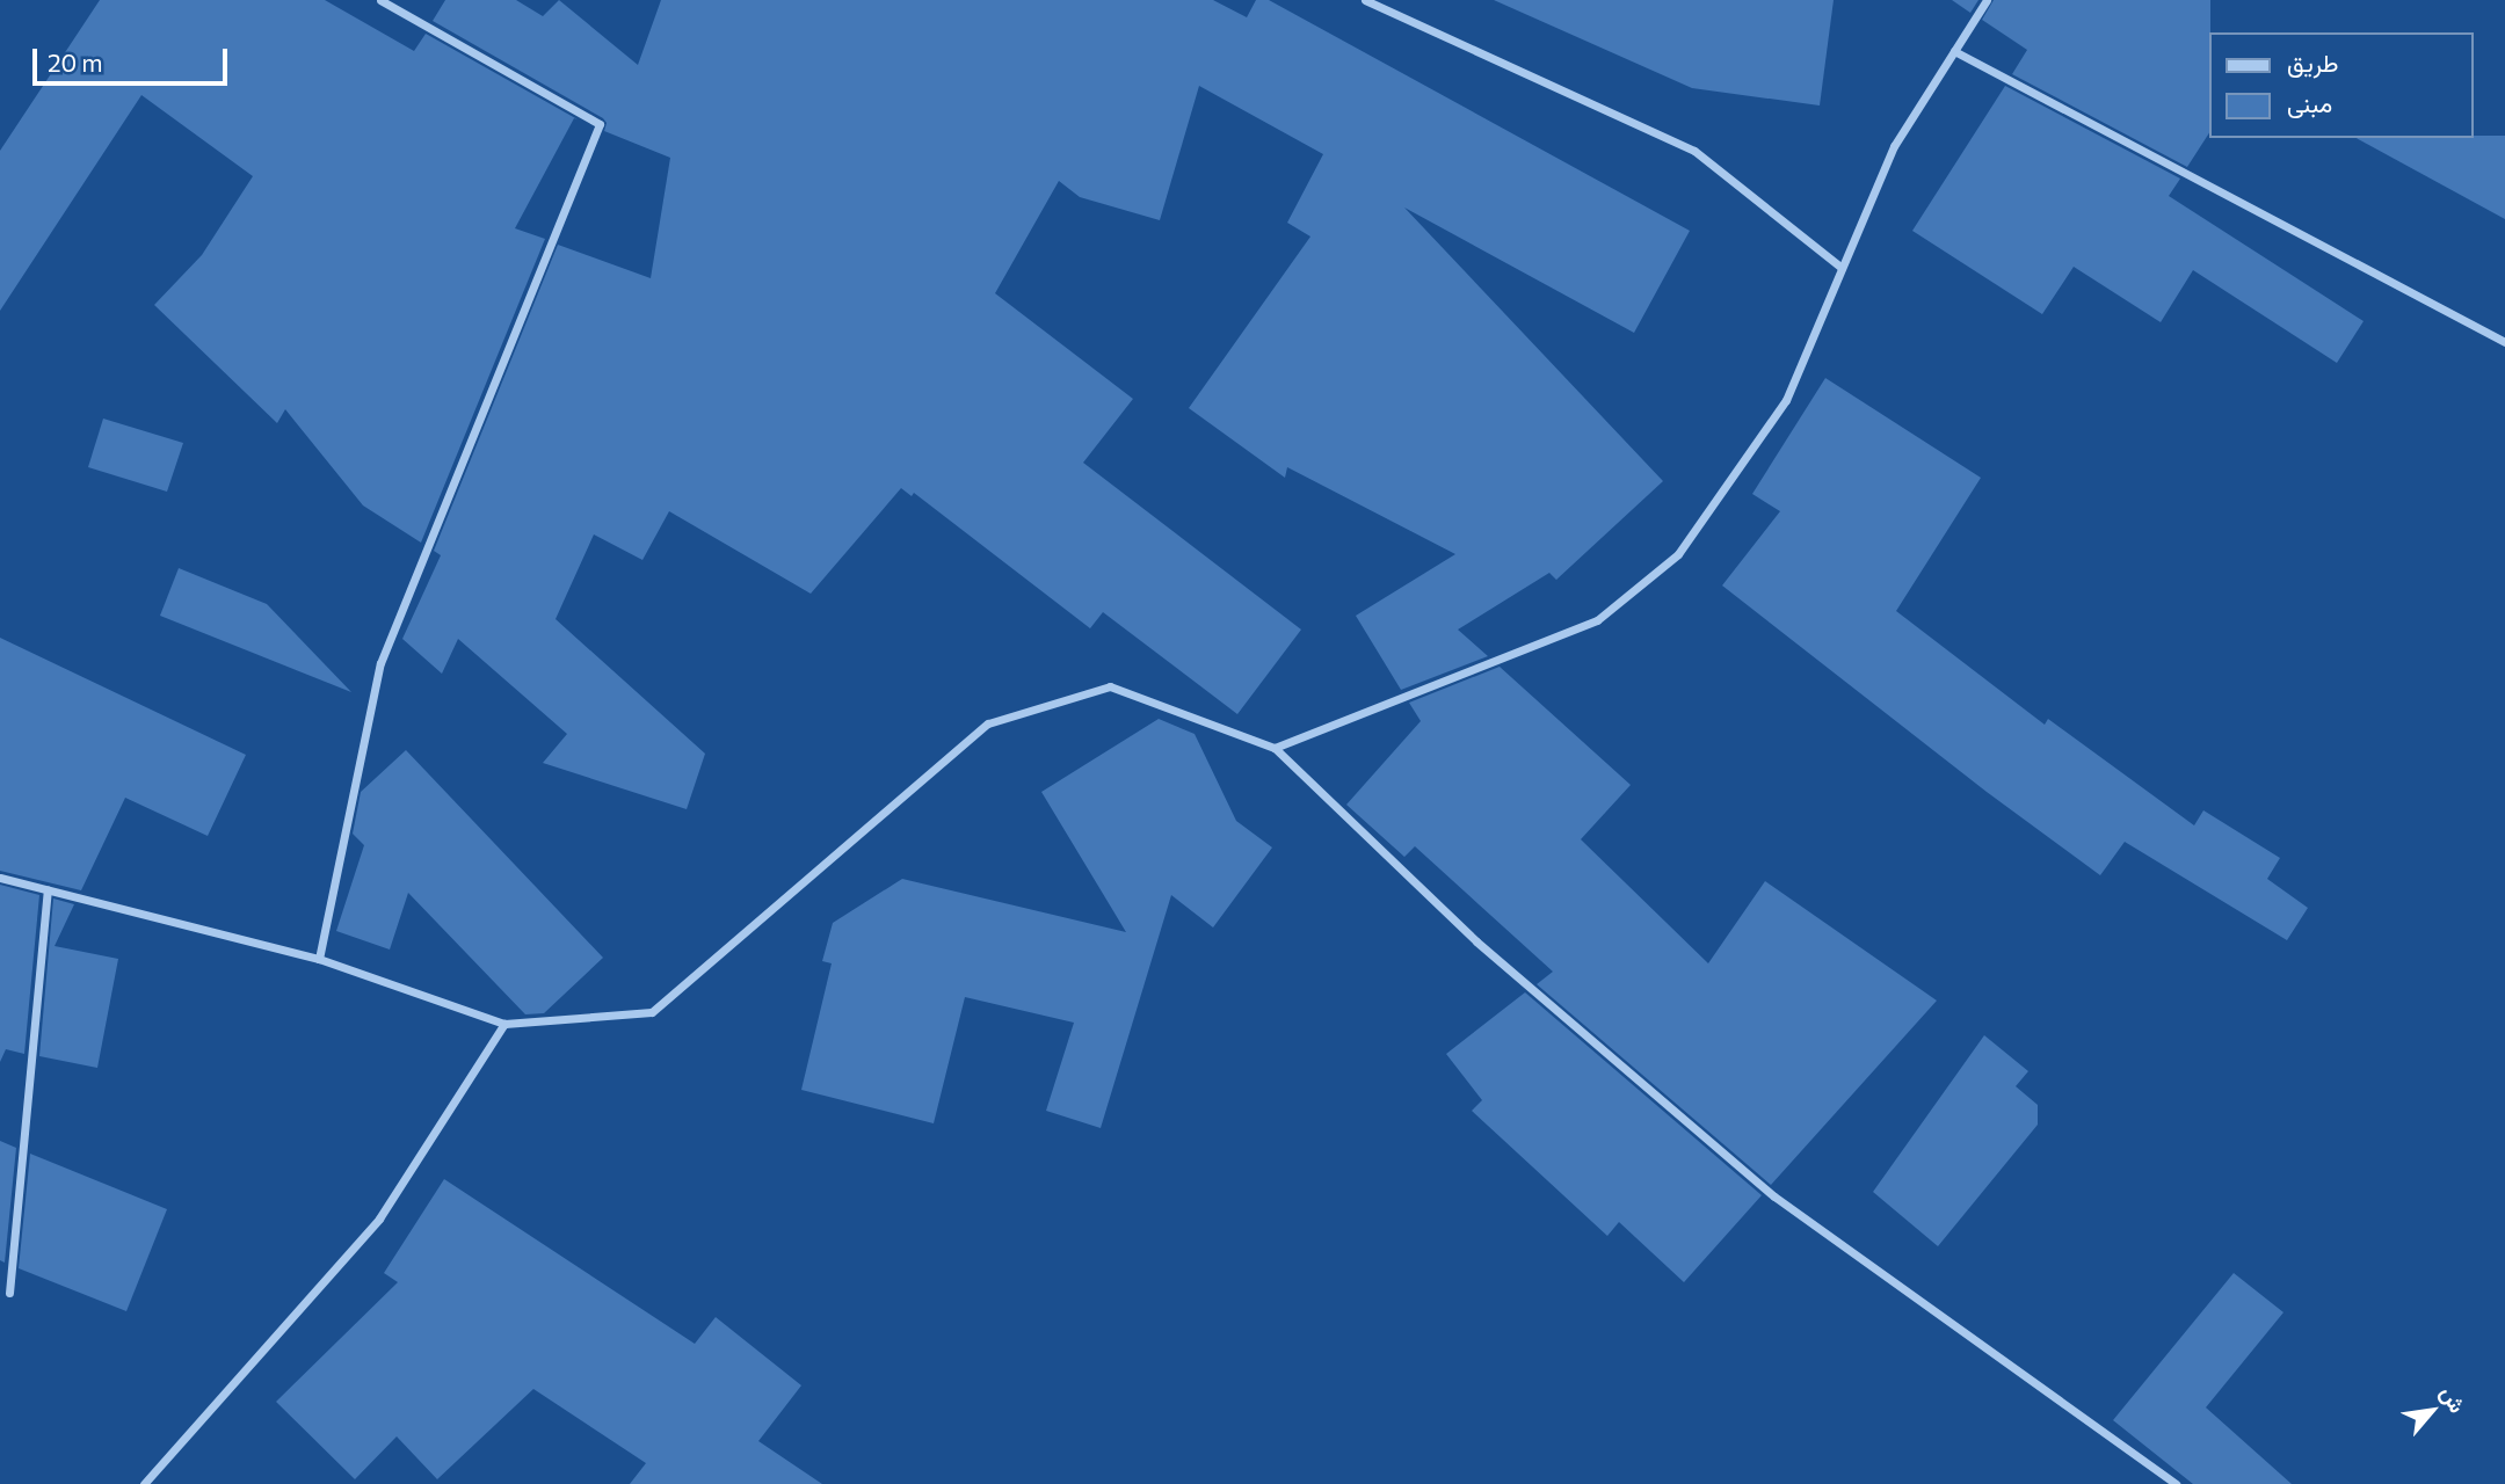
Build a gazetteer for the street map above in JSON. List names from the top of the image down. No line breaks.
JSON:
{"legend":["طريق","مبنى"],"scale_bar":"20 m","north":"top right"}
